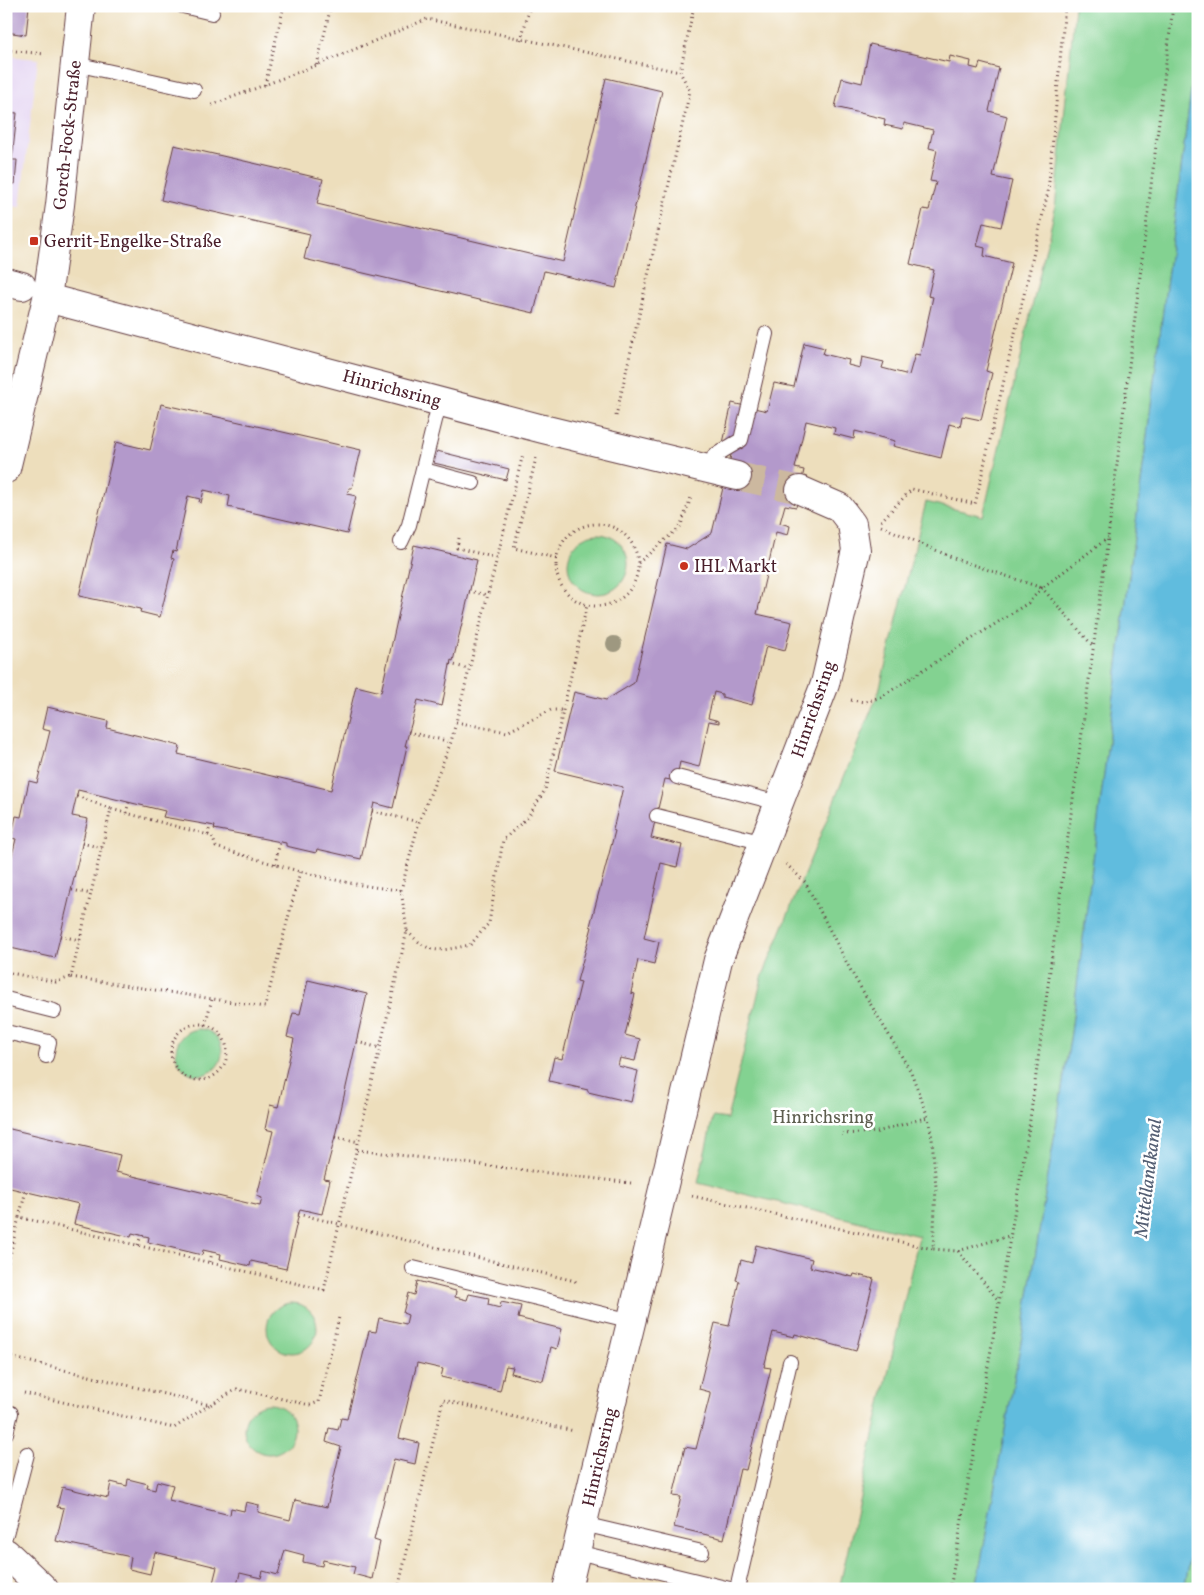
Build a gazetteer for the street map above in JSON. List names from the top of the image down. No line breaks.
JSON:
{"streets":{"street":["Gorch-Fock-Straße","Hinrichsring"]},"crossings":[["Gorch-Fock-Straße","Hinrichsring"]],"water":["Mittellandkanal"],"parks":["Hinrichsring"],"places":{"transit":["Gerrit-Engelke-Straße"],"other":["IHL Markt"]}}
